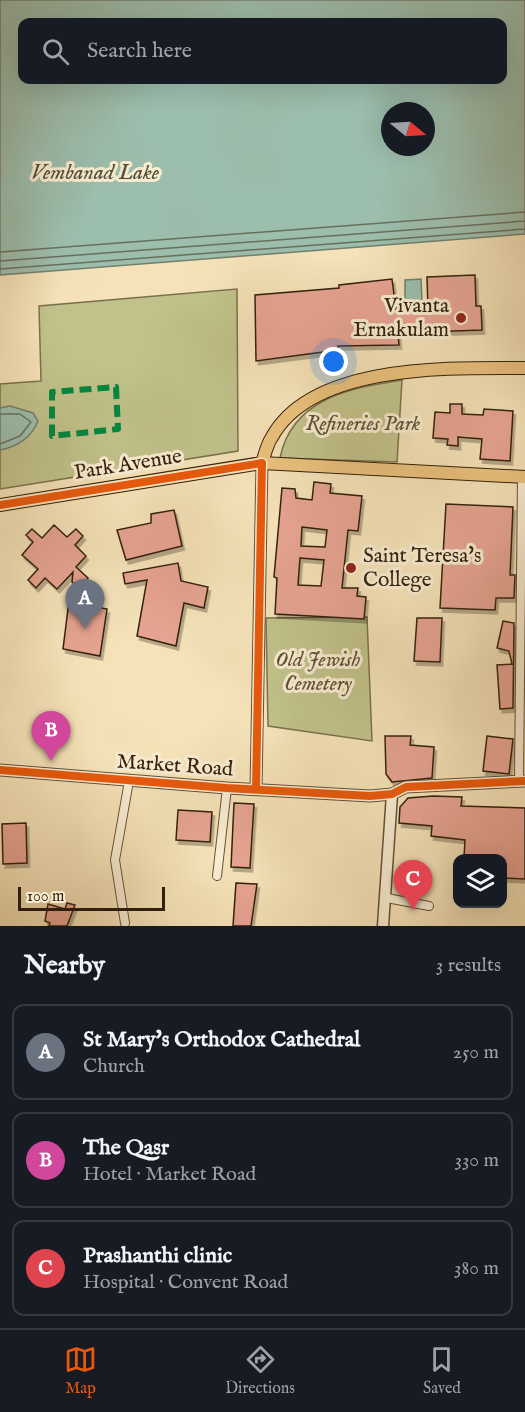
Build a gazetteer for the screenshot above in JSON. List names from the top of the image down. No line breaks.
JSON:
{"streets":{"main road":["Park Avenue"],"street":["Market Road"]},"water":["Vembanad Lake"],"parks":["Refineries Park","Old Jewish Cemetery"],"places":["Vivanta Ernakulam","Saint Teresa's College"],"scale_bar":"100 m","north":"right","page":{"search":"Search here","pins":["A","B","C"],"scale":"100 m","heading":["Nearby","3 results"],"list":[{"mark":"A","name":"St Mary's Orthodox Cathedral","note":"Church","value":"250 m"},{"mark":"B","name":"The Qasr","note":"Hotel · Market Road","value":"330 m"},{"mark":"C","name":"Prashanthi clinic","note":"Hospital · Convent Road","value":"380 m"}],"nav":["Map","Directions","Saved"]}}
